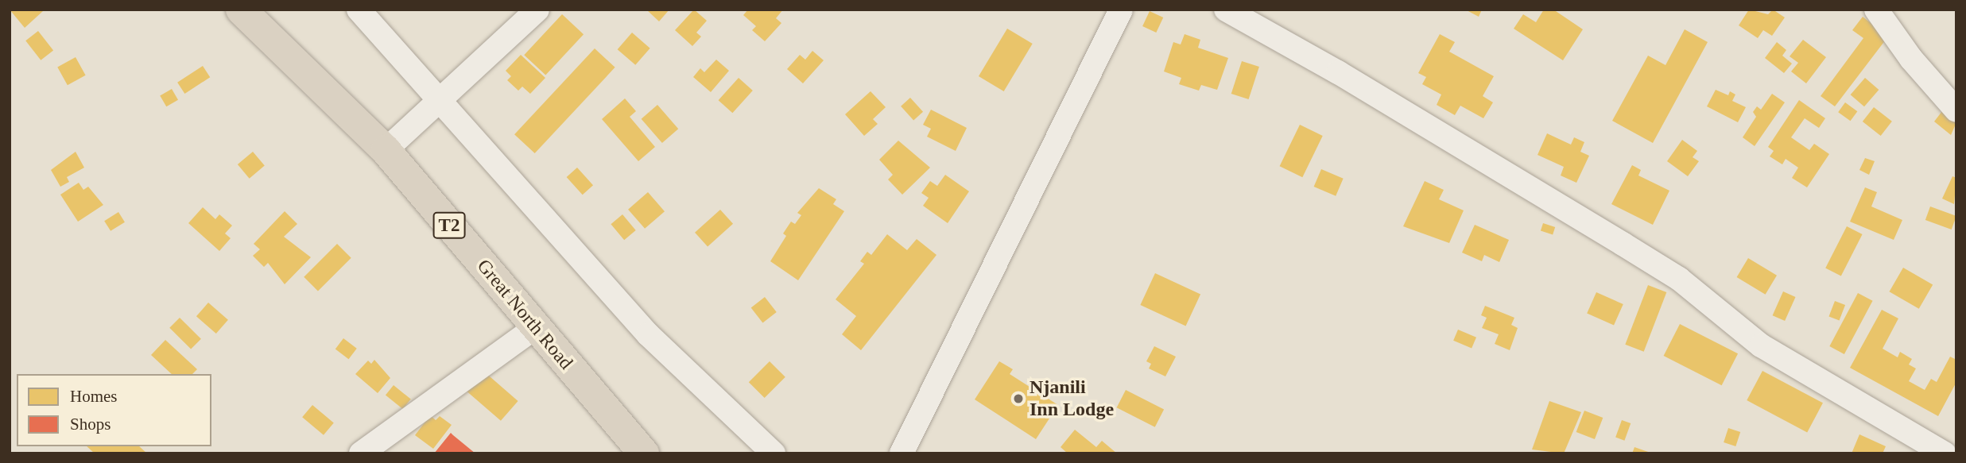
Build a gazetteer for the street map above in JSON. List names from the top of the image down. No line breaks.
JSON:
{"streets":{"highway":["T2","Great North Road"]},"places":["Njanili Inn Lodge"],"legend":["Homes","Shops"]}
